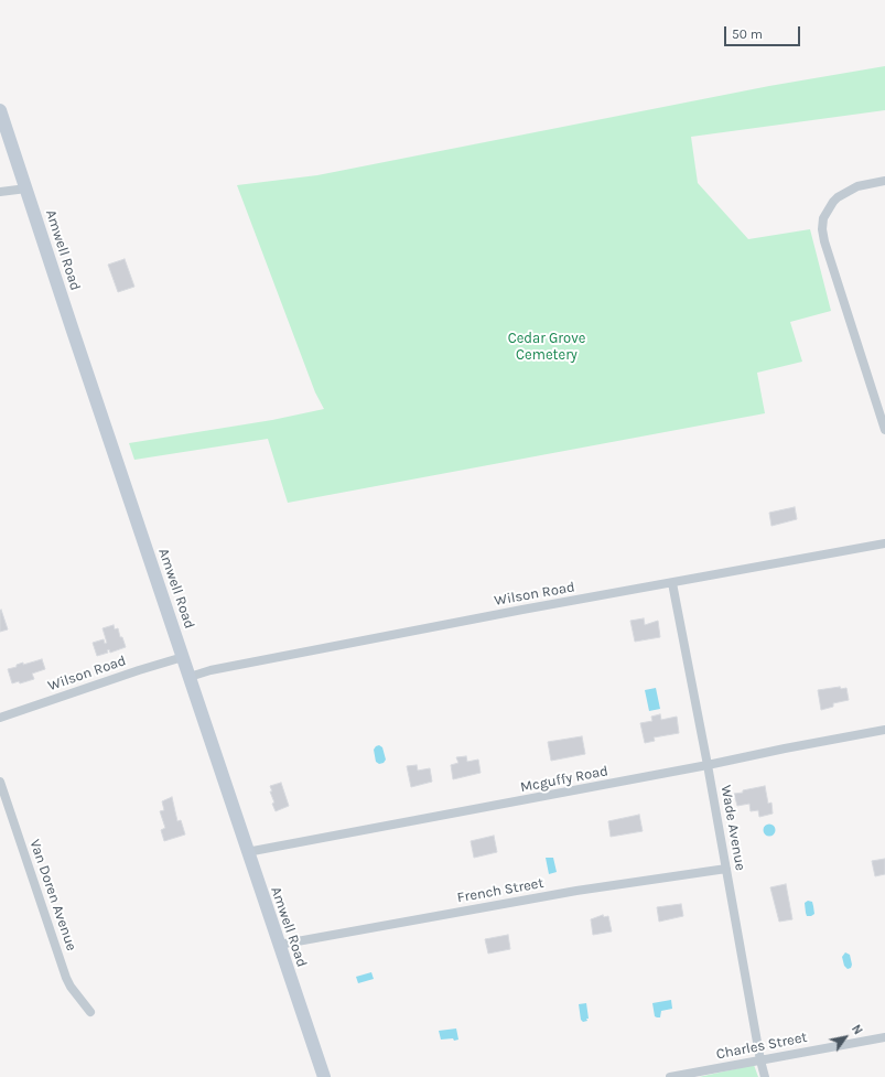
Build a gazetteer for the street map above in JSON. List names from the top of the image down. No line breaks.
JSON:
{"streets":{"main road":["Amwell Road"],"street":["Wilson Road","Mcguffy Road","Wade Avenue","French Street","Van Doren Avenue","Charles Street"]},"crossings":[["Amwell Road","Wilson Road"],["Amwell Road","Mcguffy Road"],["Amwell Road","French Street"],["Wilson Road","Wade Avenue"],["Mcguffy Road","Wade Avenue"],["Wade Avenue","French Street"],["Wade Avenue","Charles Street"]],"parks":["Cedar Grove Cemetery"],"scale_bar":"50 m","north":"top right"}
